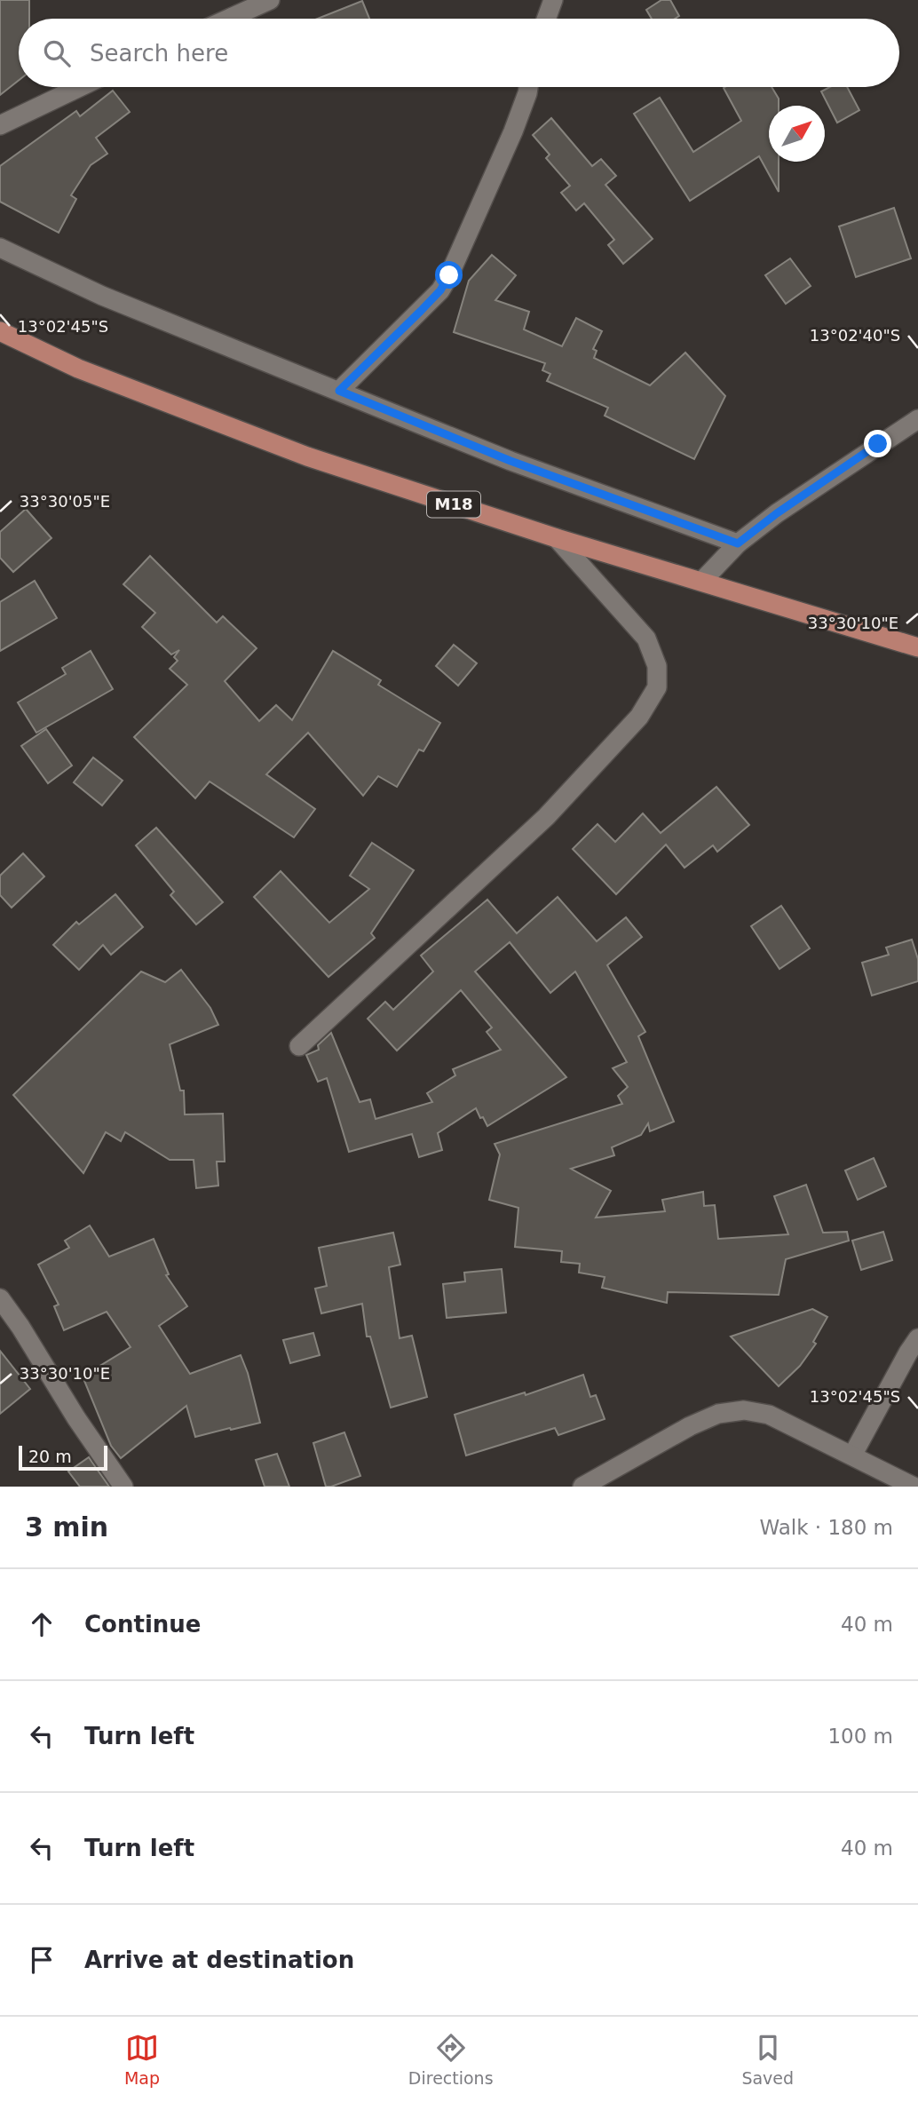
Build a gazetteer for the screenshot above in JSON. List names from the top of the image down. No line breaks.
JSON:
{"streets":{"main road":["M18"]},"scale_bar":"20 m","north":"top right","page":{"search":"Search here","scale":"20 m","heading":["3 min","Walk · 180 m"],"list":[["Continue","40 m"],["Turn left","100 m"],["Turn left","40 m"],"Arrive at destination"],"nav":["Map","Directions","Saved"]},"coordinates":["13°02'45\"S","13°02'40\"S","33°30'05\"E","33°30'10\"E"]}
